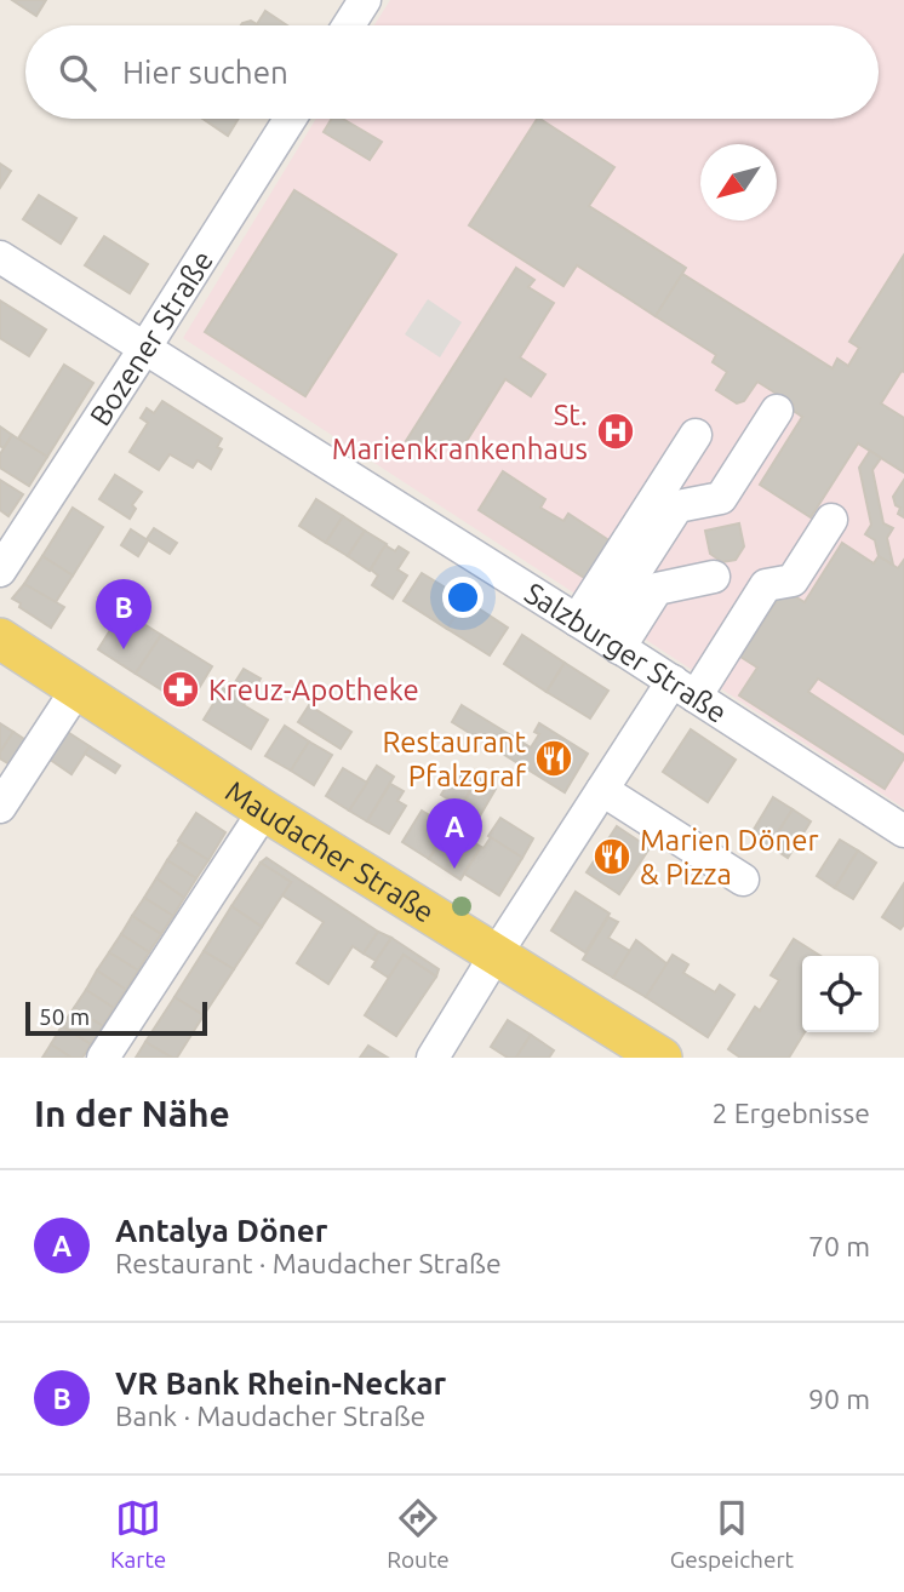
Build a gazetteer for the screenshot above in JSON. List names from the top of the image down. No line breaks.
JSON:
{"streets":{"main road":["Maudacher Straße"],"street":["Bozener Straße","Salzburger Straße"]},"crossings":[["Bozener Straße","Salzburger Straße"]],"places":{"hospital":["St. Marienkrankenhaus"],"pharmacy":["Kreuz-Apotheke"],"restaurant":["Restaurant Pfalzgraf","Marien Döner & Pizza"]},"scale_bar":"50 m","north":"bottom left","page":{"search":"Hier suchen","pins":["B","A"],"scale":"50 m","heading":["In der Nähe","2 Ergebnisse"],"list":[{"mark":"A","name":"Antalya Döner","note":"Restaurant · Maudacher Straße","value":"70 m"},{"mark":"B","name":"VR Bank Rhein-Neckar","note":"Bank · Maudacher Straße","value":"90 m"}],"nav":["Karte","Route","Gespeichert"]}}
